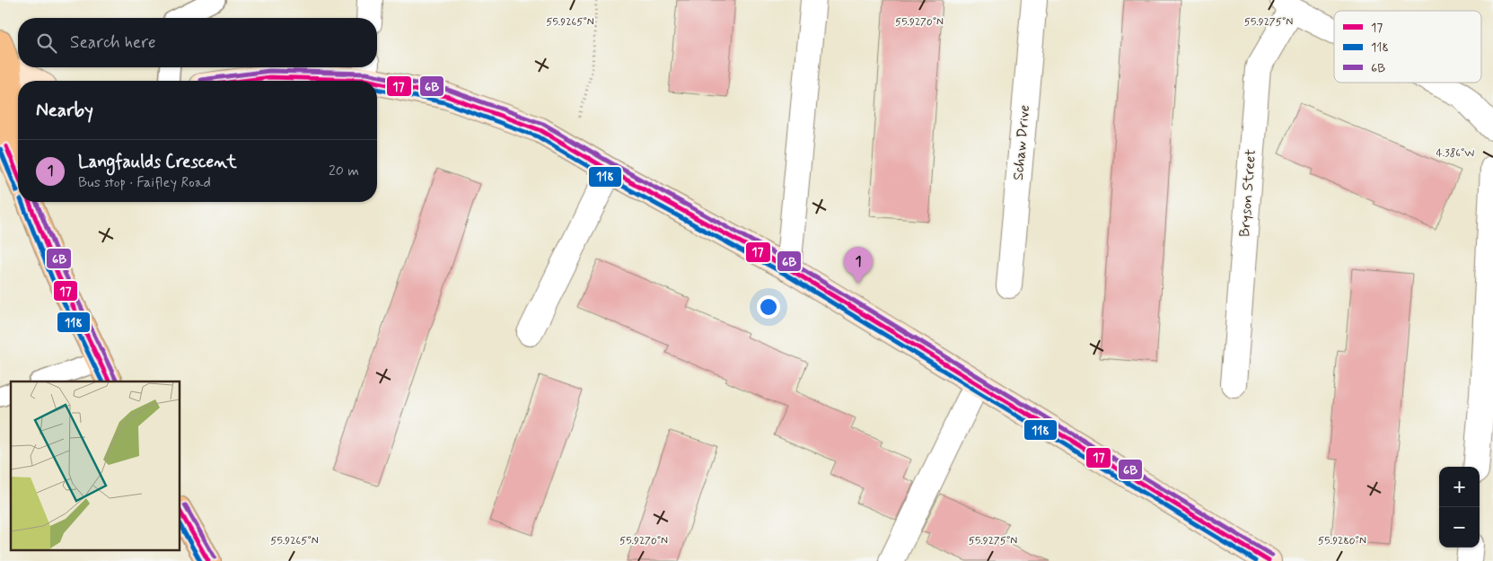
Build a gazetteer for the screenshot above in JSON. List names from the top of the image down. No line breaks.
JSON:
{"streets":{"street":["Schaw Drive","Bryson Street"]},"lines":["transit line 6B","transit line 17","transit line 118"],"legend":["17","118","6B"],"page":{"search":"Search here","heading":"Nearby","list":[{"mark":"1","name":"Langfaulds Crescent","note":"Bus stop · Faifley Road","value":"20 m"}],"pins":"1","map_buttons":["+","−"]},"coordinates":["55.9265°N","55.9270°N","55.9275°N","4.386°W","55.9280°N"]}
